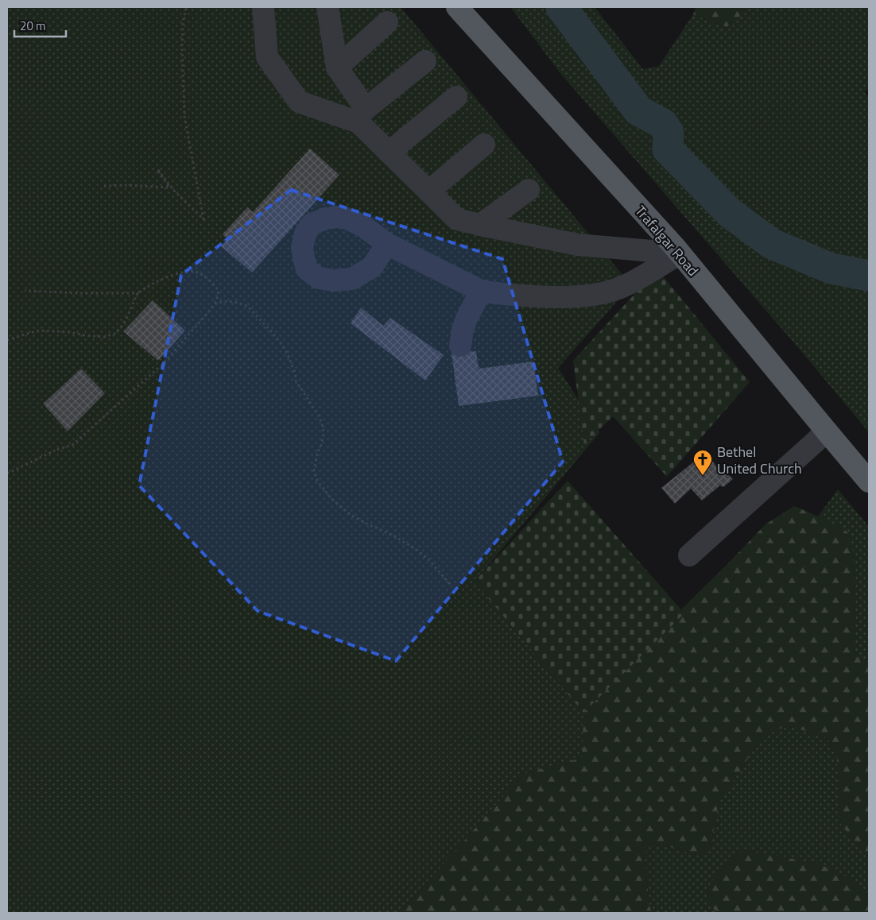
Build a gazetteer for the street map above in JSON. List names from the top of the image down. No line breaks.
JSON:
{"streets":{"main road":["Trafalgar Road"]},"places":{"church":["Bethel United Church"]},"scale_bar":"20 m"}
